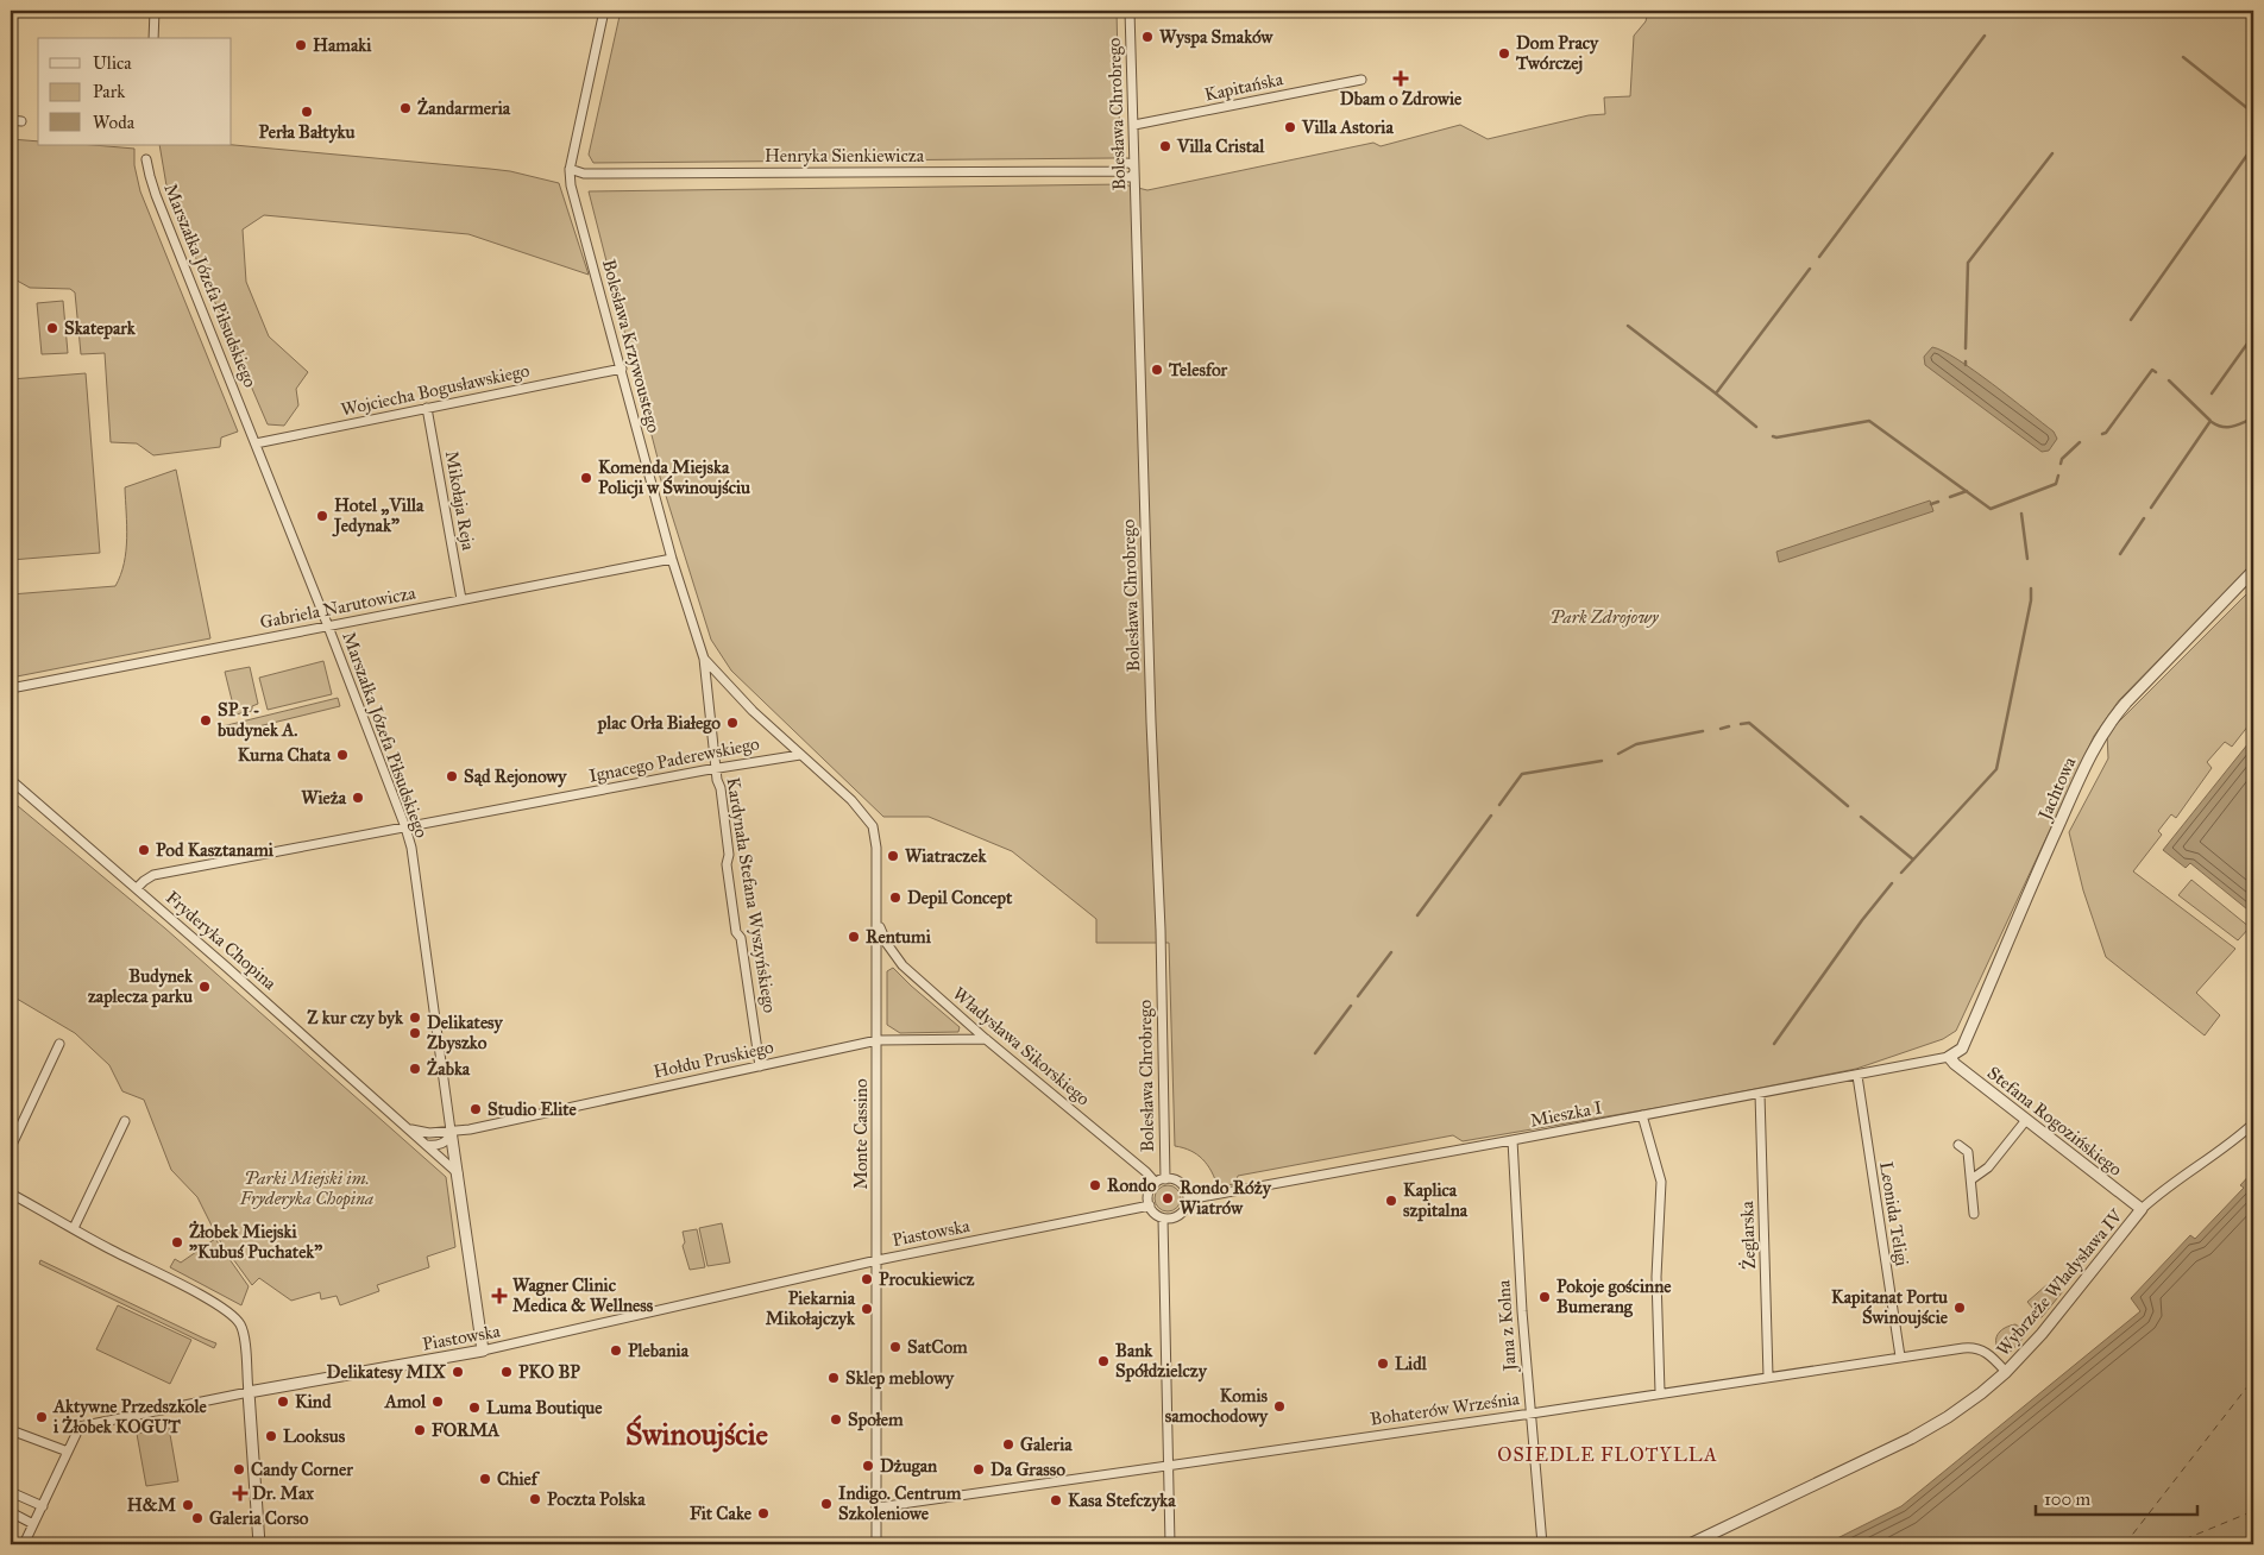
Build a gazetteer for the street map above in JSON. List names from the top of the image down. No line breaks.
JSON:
{"streets":{"street":["Kapitańska","Bolesława Chrobrego","Henryka Sienkiewicza","Marszałka Józefa Piłsudskiego","Bolesława Krzywoustego","Wojciecha Bogusławskiego","Mikołaja Reja","Gabriela Narutowicza","Ignacego Paderewskiego","Jachtowa","Kardynała Stefana Wyszyńskiego","Fryderyka Chopina","Władysława Sikorskiego","Hołdu Pruskiego","Mieszka I","Stefana Rogozińskiego","Monte Cassino","Leonida Teligi","Piastowska","Żeglarska","Wybrzeże Władysława IV","Jana z Kolna","Bohaterów Września"]},"crossings":[["Kapitańska","Bolesława Chrobrego"],["Bolesława Chrobrego","Henryka Sienkiewicza"],["Bolesława Chrobrego","Władysława Sikorskiego"],["Bolesława Chrobrego","Mieszka I"],["Bolesława Chrobrego","Piastowska"],["Henryka Sienkiewicza","Bolesława Krzywoustego"],["Marszałka Józefa Piłsudskiego","Wojciecha Bogusławskiego"],["Marszałka Józefa Piłsudskiego","Gabriela Narutowicza"],["Marszałka Józefa Piłsudskiego","Ignacego Paderewskiego"],["Marszałka Józefa Piłsudskiego","Fryderyka Chopina"],["Marszałka Józefa Piłsudskiego","Hołdu Pruskiego"],["Marszałka Józefa Piłsudskiego","Piastowska"],["Bolesława Krzywoustego","Wojciecha Bogusławskiego"],["Bolesława Krzywoustego","Gabriela Narutowicza"],["Bolesława Krzywoustego","Ignacego Paderewskiego"],["Bolesława Krzywoustego","Kardynała Stefana Wyszyńskiego"],["Bolesława Krzywoustego","Monte Cassino"],["Wojciecha Bogusławskiego","Mikołaja Reja"],["Mikołaja Reja","Gabriela Narutowicza"],["Ignacego Paderewskiego","Kardynała Stefana Wyszyńskiego"],["Ignacego Paderewskiego","Fryderyka Chopina"],["Ignacego Paderewskiego","Monte Cassino"],["Jachtowa","Mieszka I"],["Jachtowa","Stefana Rogozińskiego"],["Kardynała Stefana Wyszyńskiego","Hołdu Pruskiego"],["Władysława Sikorskiego","Hołdu Pruskiego"],["Władysława Sikorskiego","Mieszka I"],["Władysława Sikorskiego","Monte Cassino"],["Władysława Sikorskiego","Piastowska"],["Hołdu Pruskiego","Monte Cassino"],["Mieszka I","Stefana Rogozińskiego"],["Mieszka I","Leonida Teligi"],["Mieszka I","Piastowska"],["Mieszka I","Żeglarska"],["Mieszka I","Jana z Kolna"],["Stefana Rogozińskiego","Wybrzeże Władysława IV"],["Monte Cassino","Piastowska"],["Monte Cassino","Bohaterów Września"],["Leonida Teligi","Bohaterów Września"],["Żeglarska","Bohaterów Września"],["Wybrzeże Władysława IV","Bohaterów Września"],["Jana z Kolna","Bohaterów Września"]],"districts":["Świnoujście","OSIEDLE FLOTYLLA"],"parks":["Park Zdrojowy","Parki Miejski im. Fryderyka Chopina"],"places":{"other":["Wyspa Smaków","Hamaki","Dom Pracy Twórczej","Żandarmeria","Perła Bałtyku","Villa Astoria","Villa Cristal","Skatepark","Telesfor","Komenda Miejska Policji w Świnoujściu","Hotel „Villa Jedynak\"","SP 1 - budynek A.","plac Orła Białego","Kurna Chata","Sąd Rejonowy","Wieża","Pod Kasztanami","Wiatraczek","Depil Concept","Rentumi","Budynek zaplecza parku","Z kur czy byk","Delikatesy Zbyszko","Żabka","Studio Elite","Rondo","Rondo Róży Wiatrów","Kaplica szpitalna","Żłobek Miejski \"Kubuś Puchatek\"","Procukiewicz","Pokoje gościnne Bumerang","Kapitanat Portu Świnoujście","Piekarnia Mikołajczyk","SatCom","Plebania","Bank Spółdzielczy","Lidl","Delikatesy MIX","PKO BP","Sklep meblowy","Kind","Amol","Komis samochodowy","Luma Boutique","Aktywne Przedszkole i Żłobek KOGUT","Społem","FORMA","Looksus","Galeria","Dżugan","Candy Corner","Da Grasso","Chief","Poczta Polska","Kasa Stefczyka","Indigo. Centrum Szkoleniowe","H&M","Fit Cake","Galeria Corso"],"health":["Dbam o Zdrowie","Wagner Clinic Medica & Wellness","Dr. Max"]},"legend":["Ulica","Park","Woda"],"scale_bar":"100 m"}
